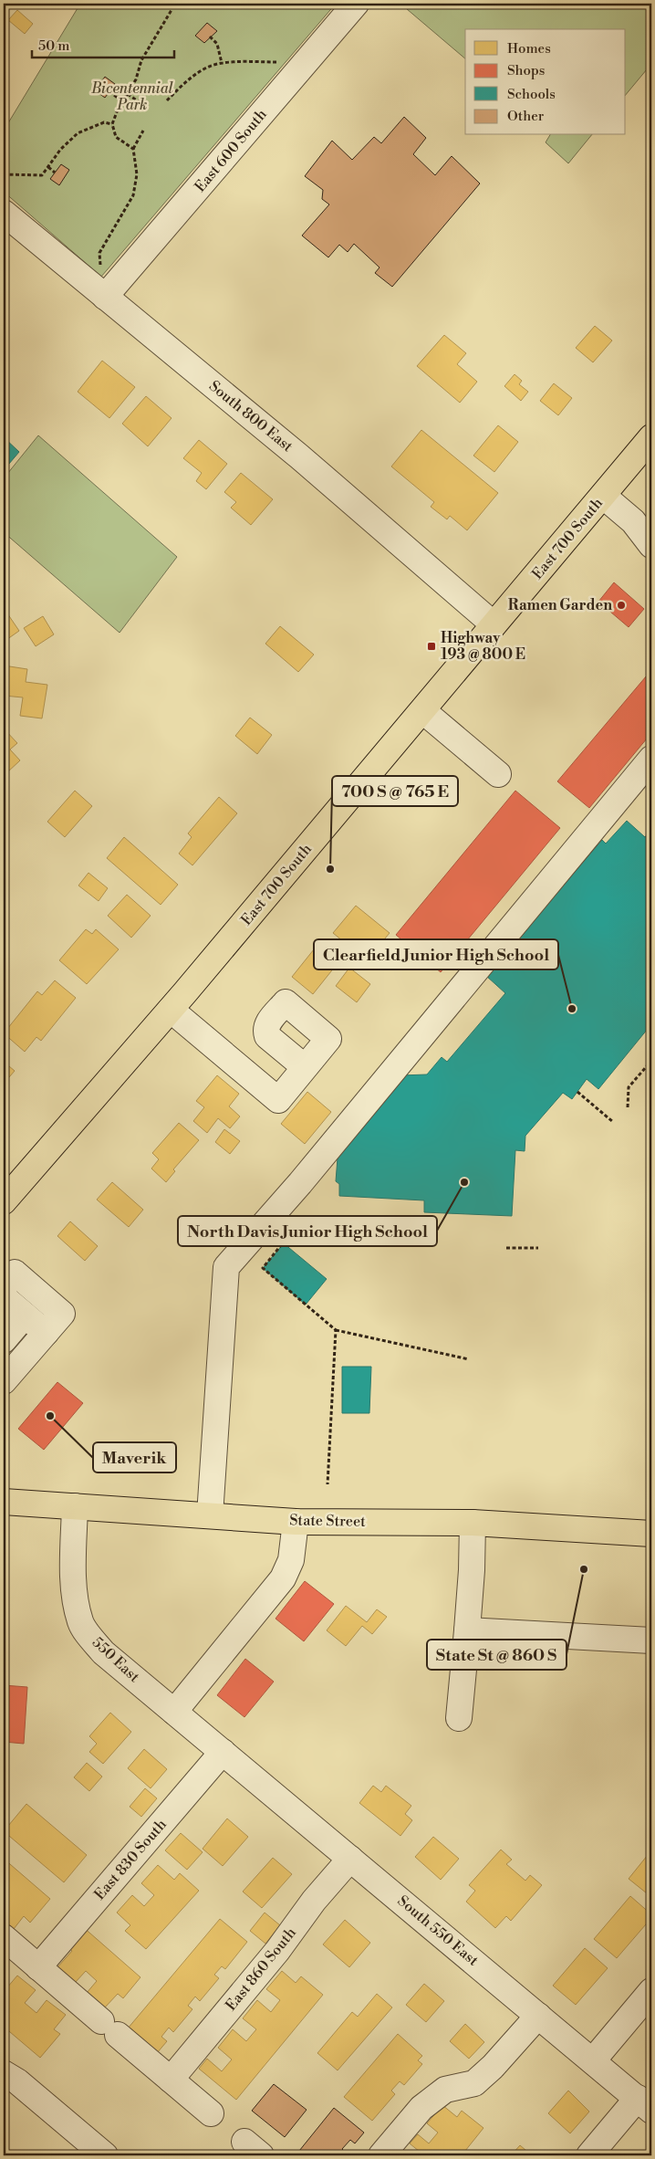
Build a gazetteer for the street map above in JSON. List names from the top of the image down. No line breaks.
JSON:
{"streets":{"main road":["East 700 South","State Street"],"street":["East 600 South","South 800 East","550 East","East 830 South","South 550 East","East 860 South"]},"crossings":[["East 600 South","South 800 East"],["South 800 East","East 700 South"],["State Street","550 East"],["550 East","East 830 South"],["550 East","South 550 East"],["East 830 South","South 550 East"],["South 550 East","East 860 South"]],"parks":["Bicentennial Park"],"places":{"other":["Ramen Garden","700 S @ 765 E","Clearfield Junior High School","North Davis Junior High School","Maverik","State St @ 860 S"],"transit":["Highway 193 @ 800 E"]},"legend":["Homes","Shops","Schools","Other"],"scale_bar":"50 m"}
